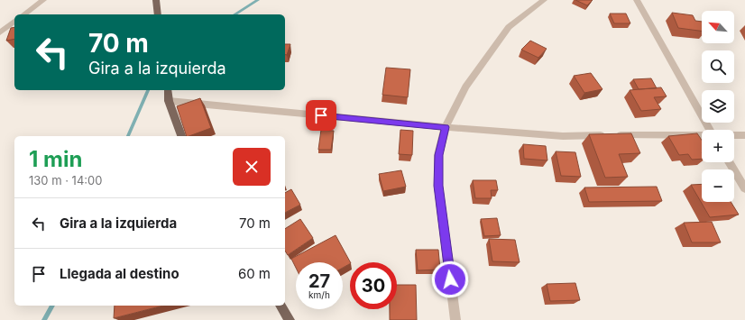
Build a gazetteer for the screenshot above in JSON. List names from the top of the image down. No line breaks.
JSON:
{"north":"top left","page":{"map_buttons":["+","−"],"turn":["70 m","Gira a la izquierda"],"heading":["1 min","130 m · 14:00"],"list":[{"name":"Gira a la izquierda","value":"70 m"},{"name":"Llegada al destino","value":"60 m"}],"speed":"27 km/h","limit":"30"}}
